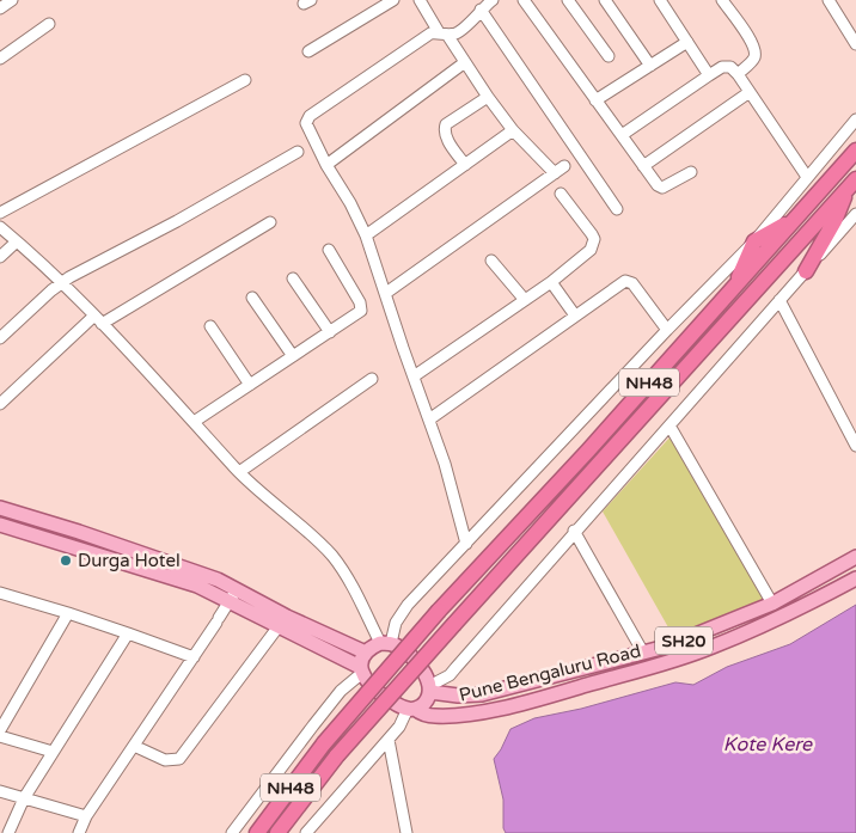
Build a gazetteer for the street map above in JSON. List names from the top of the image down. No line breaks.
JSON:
{"streets":{"highway":["NH48"],"main road":["SH20","Pune Bengaluru Road"]},"water":["Kote Kere"],"places":["Durga Hotel"]}
